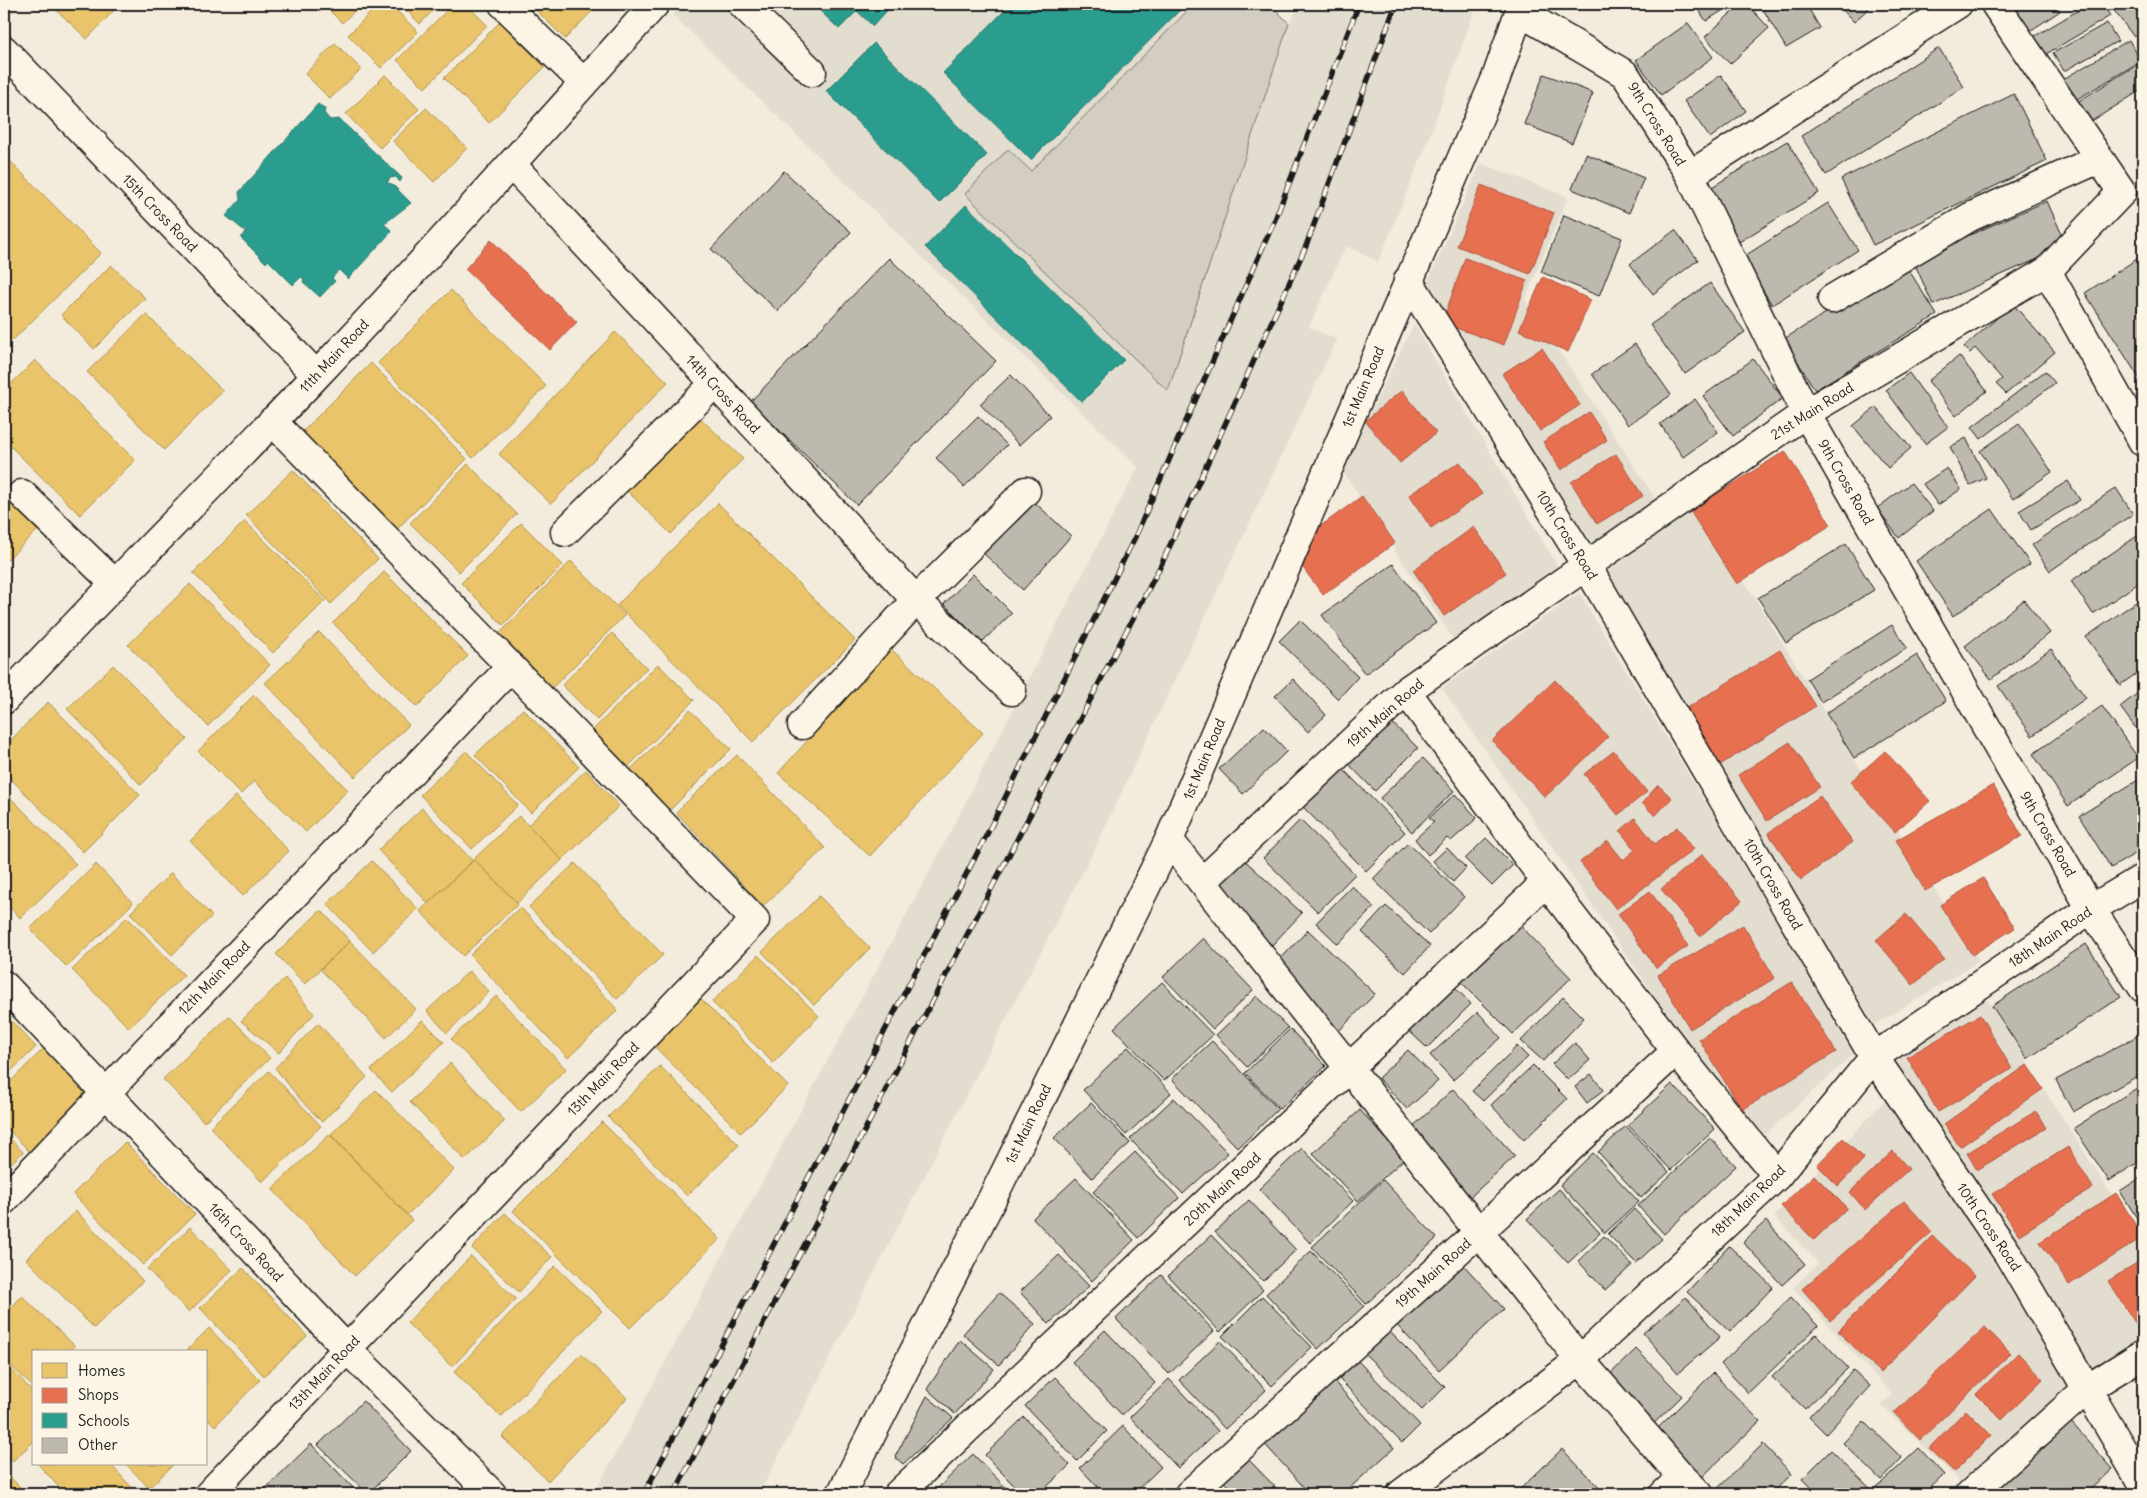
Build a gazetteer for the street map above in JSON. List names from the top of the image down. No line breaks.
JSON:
{"streets":{"street":["9th Cross Road","15th Cross Road","11th Main Road","1st Main Road","14th Cross Road","21st Main Road","10th Cross Road","19th Main Road","18th Main Road","12th Main Road","13th Main Road","20th Main Road","16th Cross Road"]},"crossings":[["9th Cross Road","1st Main Road"],["9th Cross Road","21st Main Road"],["9th Cross Road","18th Main Road"],["15th Cross Road","11th Main Road"],["11th Main Road","14th Cross Road"],["1st Main Road","10th Cross Road"],["21st Main Road","10th Cross Road"],["21st Main Road","19th Main Road"],["10th Cross Road","19th Main Road"],["10th Cross Road","18th Main Road"],["12th Main Road","13th Main Road"],["12th Main Road","16th Cross Road"],["13th Main Road","16th Cross Road"]],"legend":["Homes","Shops","Schools","Other"]}
